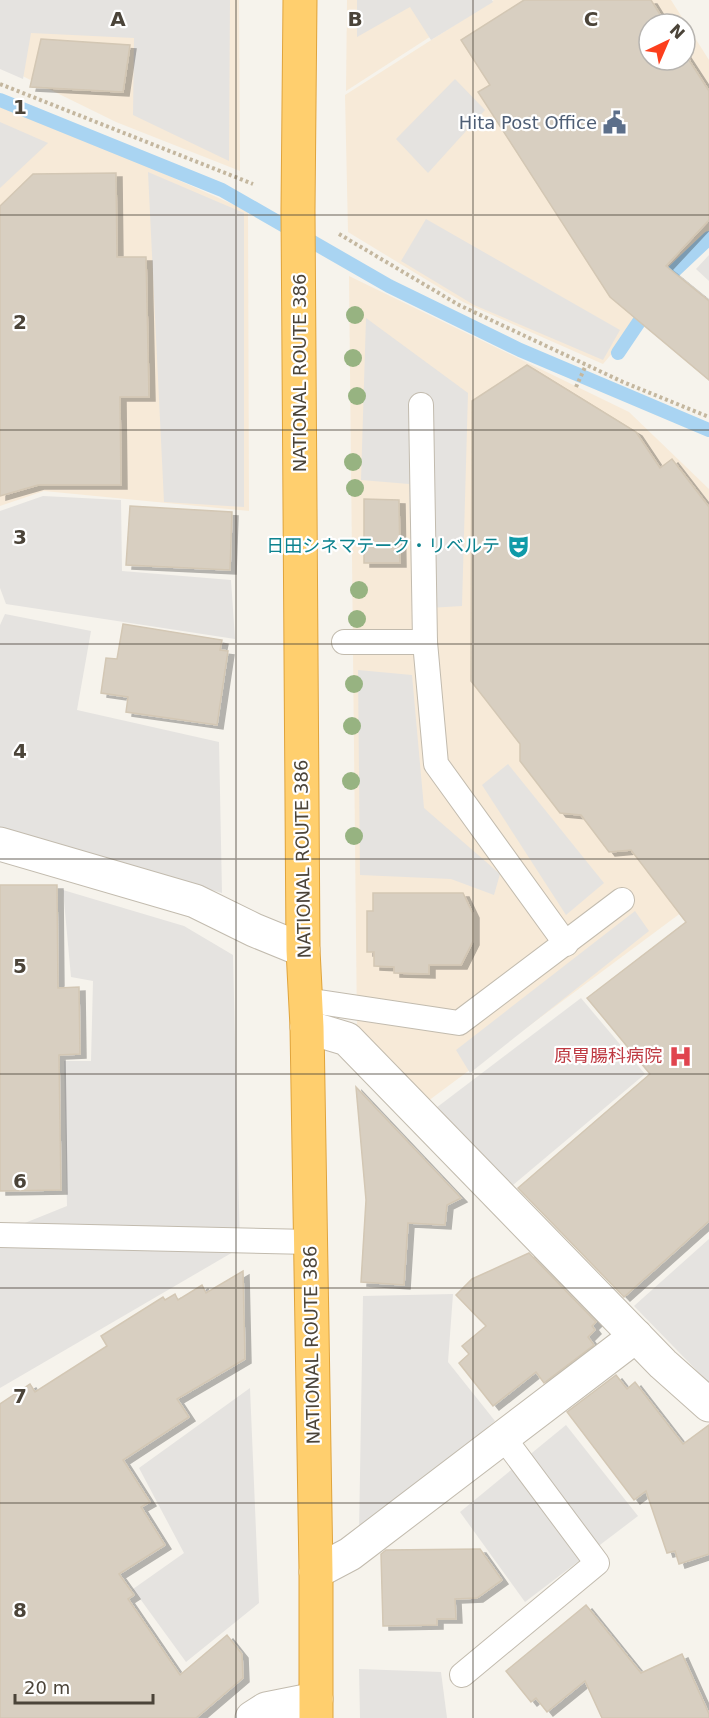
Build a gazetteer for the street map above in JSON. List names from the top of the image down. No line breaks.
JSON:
{"streets":{"highway":["NATIONAL ROUTE 386"]},"places":{"public building":["Hita Post Office"],"theatre":["日田シネマテーク・リベルテ"],"hospital":["原胃腸科病院"]},"scale_bar":"20 m","north":"top right","grid":{"columns":["A","B","C"],"rows":["1","2","3","4","5","6","7","8"]}}
